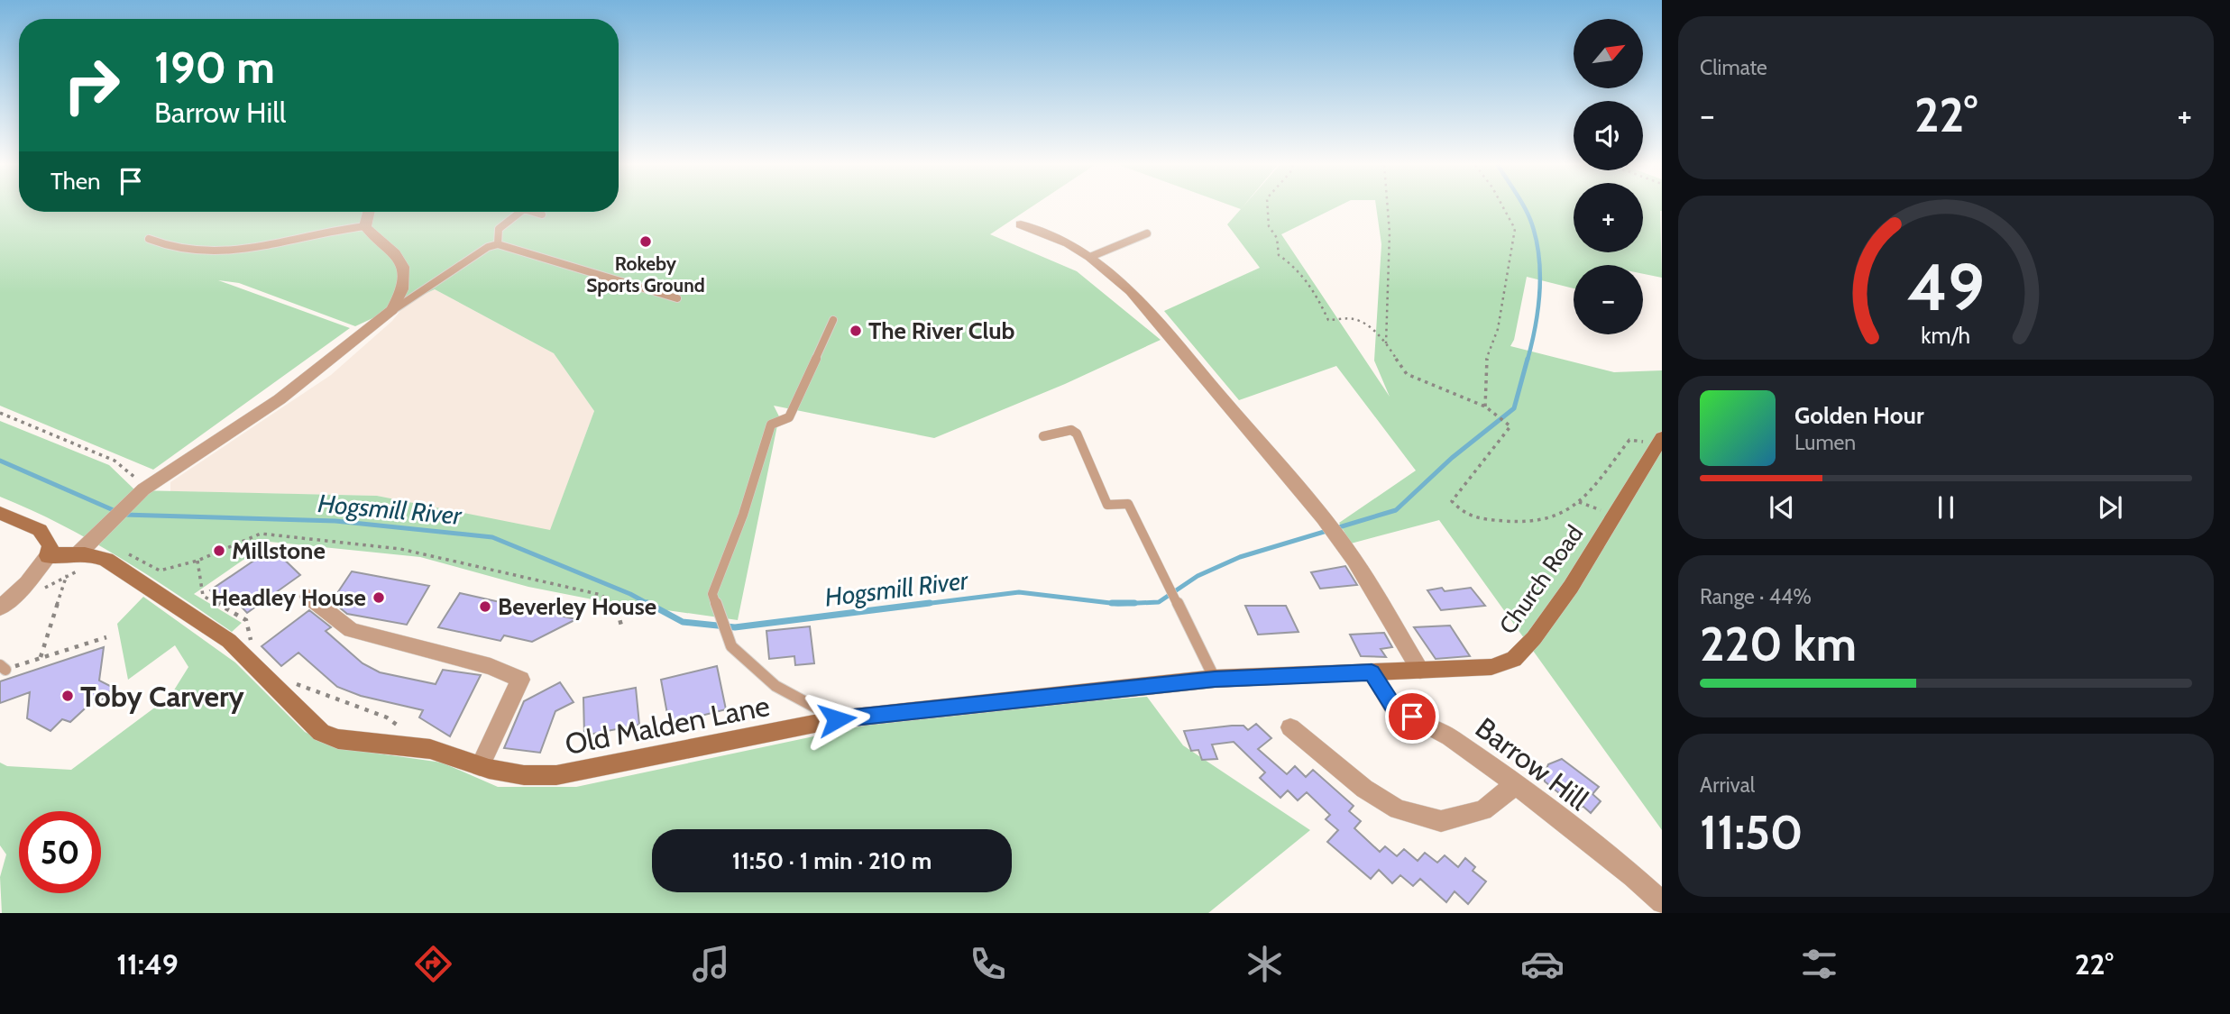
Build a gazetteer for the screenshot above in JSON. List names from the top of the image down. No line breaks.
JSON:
{"streets":{"main road":["Church Road","Old Malden Lane"],"street":["Barrow Hill"]},"crossings":[["Church Road","Old Malden Lane"],["Church Road","Barrow Hill"],["Old Malden Lane","Barrow Hill"]],"water":["Hogsmill River"],"places":["Rokeby Sports Ground","The River Club","Millstone","Headley House","Beverley House","Toby Carvery"],"north":"top right","page":{"tile":["Climate",["Range · 44%","220 km"],["Arrival","11:50"]],"map_buttons":["+","−"],"turn":["190 m","Barrow Hill"],"heat":["−","22°","+"],"then":"Then","song":["Golden Hour","Lumen"],"limit":"50","trip":"11:50 · 1 min · 210 m","tabs":["11:49","22°"],"gauge":["49","km/h"]}}
